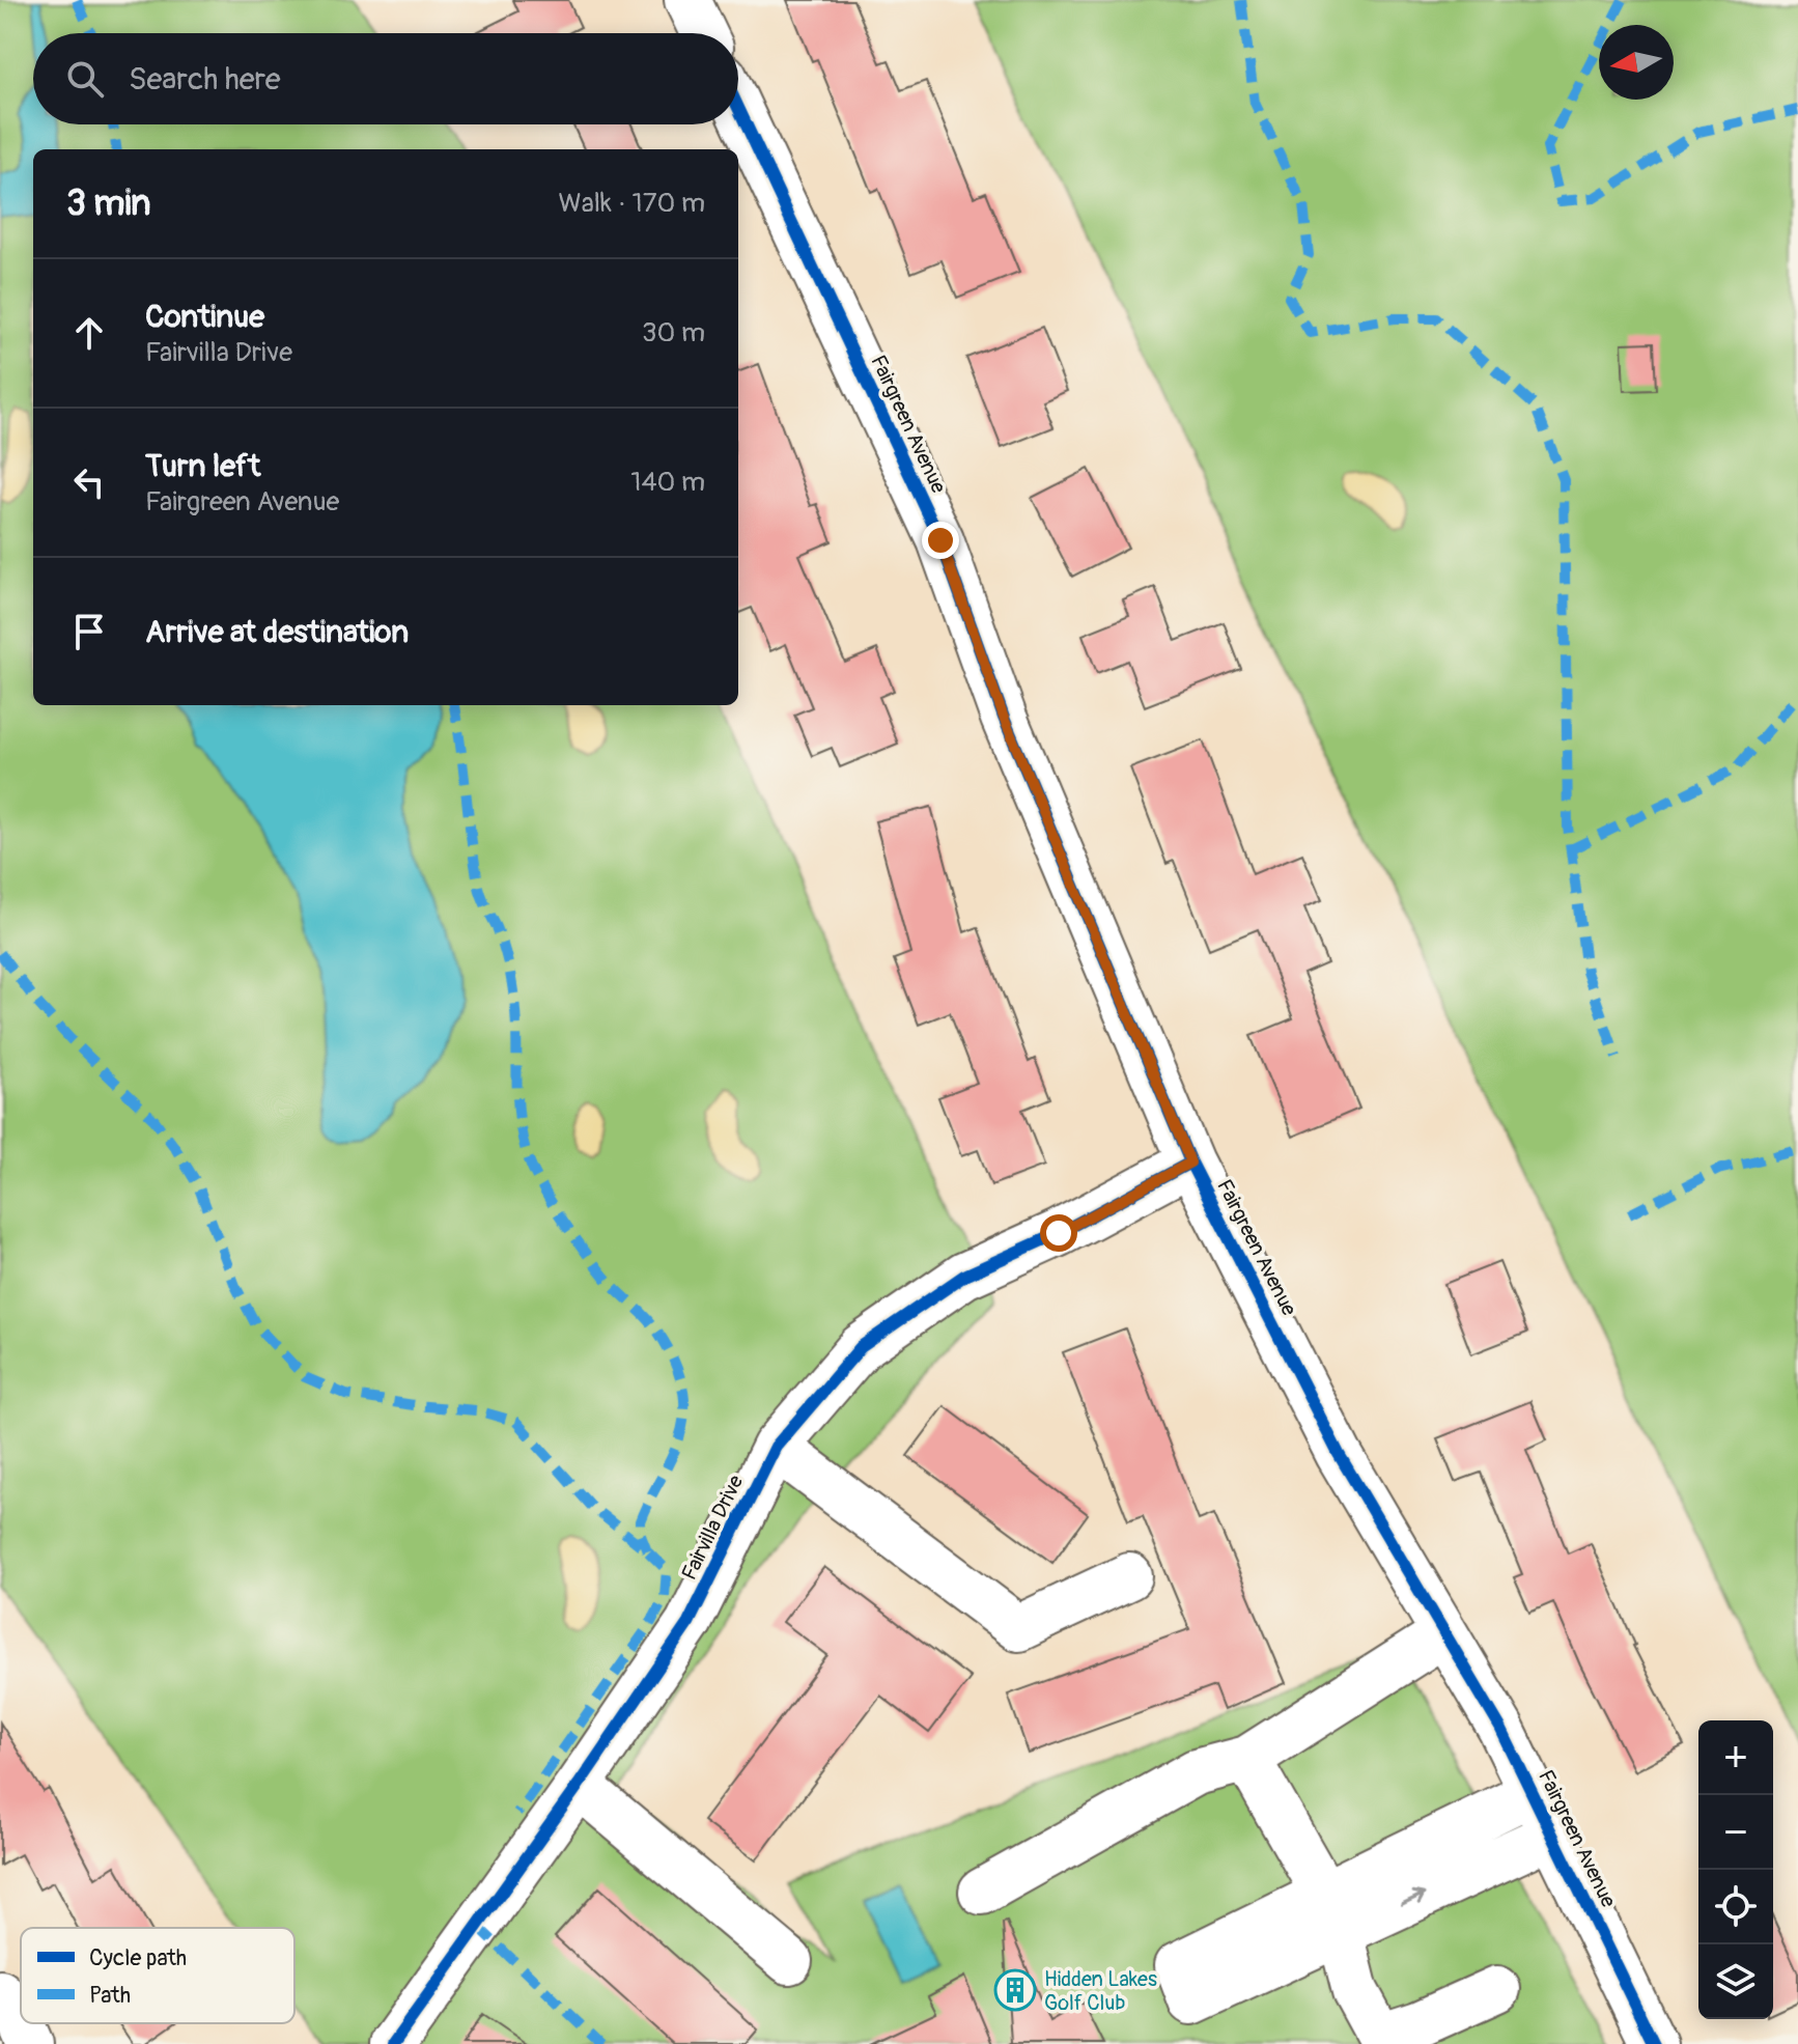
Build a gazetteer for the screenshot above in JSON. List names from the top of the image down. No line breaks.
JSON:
{"streets":{"street":["Fairgreen Avenue","Fairvilla Drive"]},"crossings":[["Fairgreen Avenue","Fairvilla Drive"]],"places":{"building":["Hidden Lakes Golf Club"]},"legend":["Cycle path","Path"],"north":"left","page":{"search":"Search here","heading":["3 min","Walk · 170 m"],"list":[["Continue","Fairvilla Drive","30 m"],["Turn left","Fairgreen Avenue","140 m"],"Arrive at destination"],"map_buttons":["+","−"]}}
